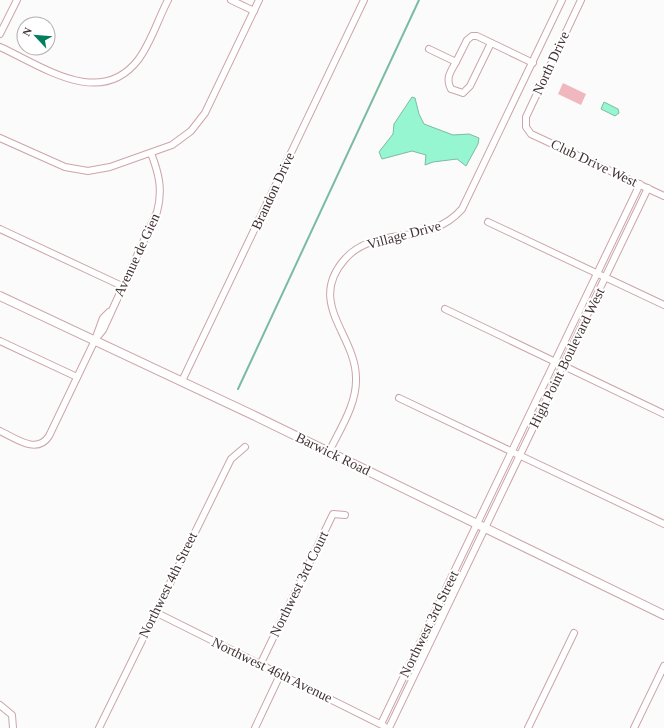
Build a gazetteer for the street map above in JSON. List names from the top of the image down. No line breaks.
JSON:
{"streets":{"street":["North Drive","Club Drive West","Brandon Drive","Village Drive","Avenue de Gien","High Point Boulevard West","Barwick Road","Northwest 3rd Court","Northwest 4th Street","Northwest 3rd Street","Northwest 46th Avenue"]},"crossings":[["North Drive","Club Drive West"],["Club Drive West","High Point Boulevard West"],["Brandon Drive","Barwick Road"],["Village Drive","Barwick Road"],["Avenue de Gien","Barwick Road"],["High Point Boulevard West","Barwick Road"],["High Point Boulevard West","Northwest 3rd Street"],["Barwick Road","Northwest 3rd Street"],["Northwest 3rd Court","Northwest 46th Avenue"],["Northwest 4th Street","Northwest 46th Avenue"],["Northwest 3rd Street","Northwest 46th Avenue"]],"north":"top left"}
